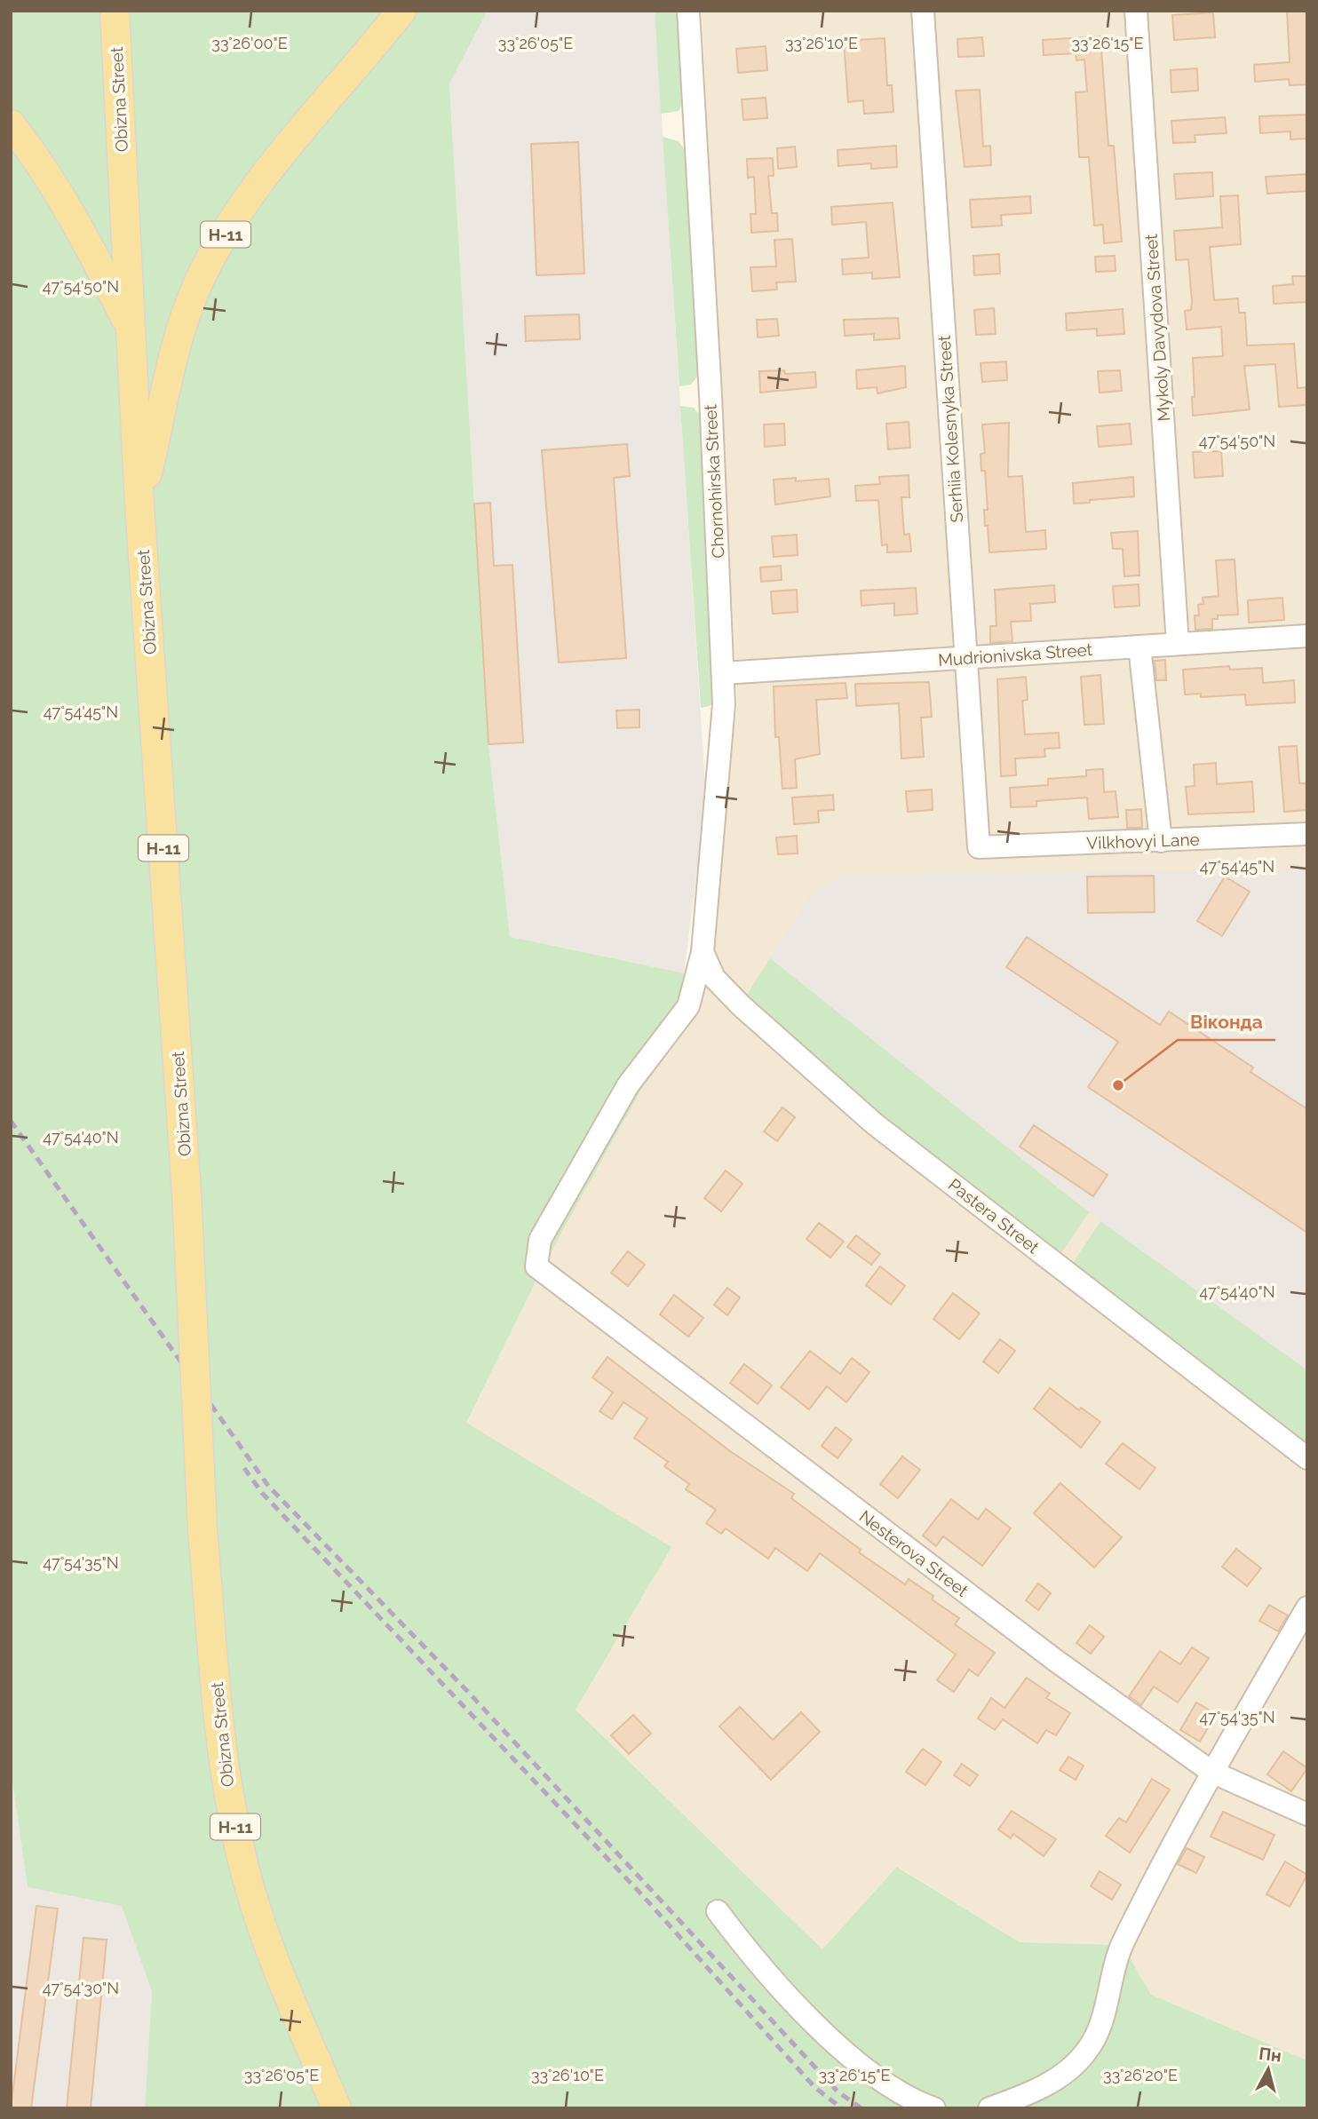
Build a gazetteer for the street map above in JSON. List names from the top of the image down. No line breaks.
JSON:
{"streets":{"main road":["Obizna Street","Н-11"],"street":["Mykoly Davydova Street","Serhiia Kolesnyka Street","Chornohirska Street","Mudrionivska Street","Vilkhovyi Lane","Pastera Street","Nesterova Street"]},"crossings":[["Obizna Street","Н-11"],["Mykoly Davydova Street","Mudrionivska Street"],["Serhiia Kolesnyka Street","Mudrionivska Street"],["Serhiia Kolesnyka Street","Vilkhovyi Lane"],["Chornohirska Street","Mudrionivska Street"],["Chornohirska Street","Pastera Street"],["Chornohirska Street","Nesterova Street"]],"places":["Віконда"],"north":"top","coordinates":["33°26'00\"E","33°26'05\"E","33°26'10\"E","33°26'15\"E","47°54'50\"N","47°54'45\"N","47°54'40\"N","47°54'35\"N","47°54'30\"N","33°26'20\"E"]}
